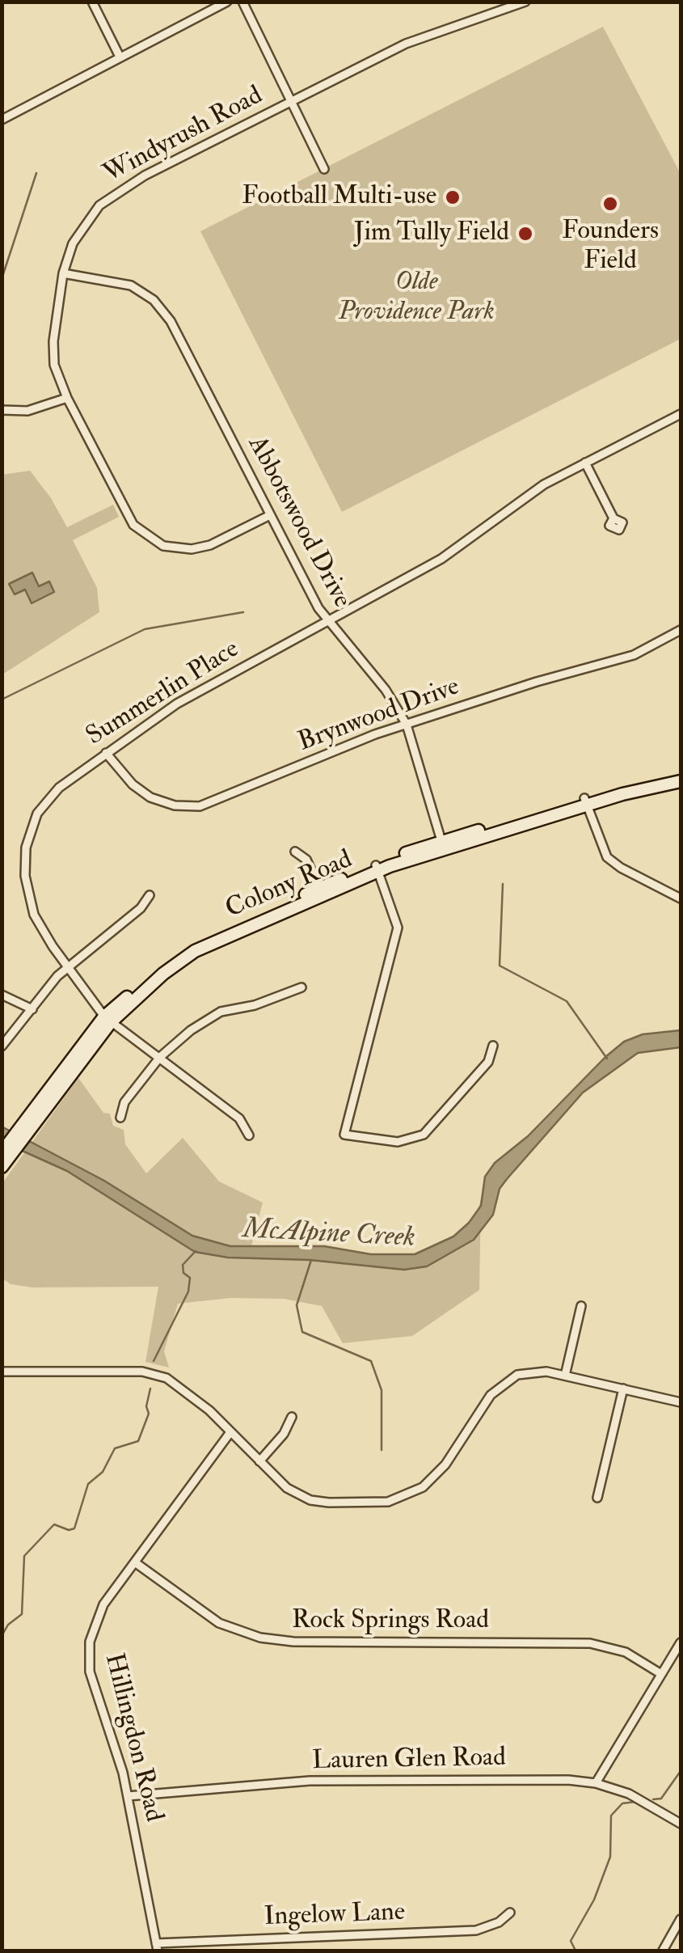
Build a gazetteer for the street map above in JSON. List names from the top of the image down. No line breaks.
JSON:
{"streets":{"main road":["Colony Road"],"street":["Windyrush Road","Abbotswood Drive","Summerlin Place","Brynwood Drive","Rock Springs Road","Hillingdon Road","Lauren Glen Road","Ingelow Lane"]},"crossings":[["Windyrush Road","Abbotswood Drive"],["Abbotswood Drive","Summerlin Place"],["Abbotswood Drive","Brynwood Drive"],["Abbotswood Drive","Colony Road"],["Summerlin Place","Brynwood Drive"],["Summerlin Place","Colony Road"],["Rock Springs Road","Hillingdon Road"],["Hillingdon Road","Lauren Glen Road"],["Hillingdon Road","Ingelow Lane"]],"water":["McAlpine Creek"],"parks":["Olde Providence Park"],"places":["Football Multi-use","Founders Field","Jim Tully Field"]}
